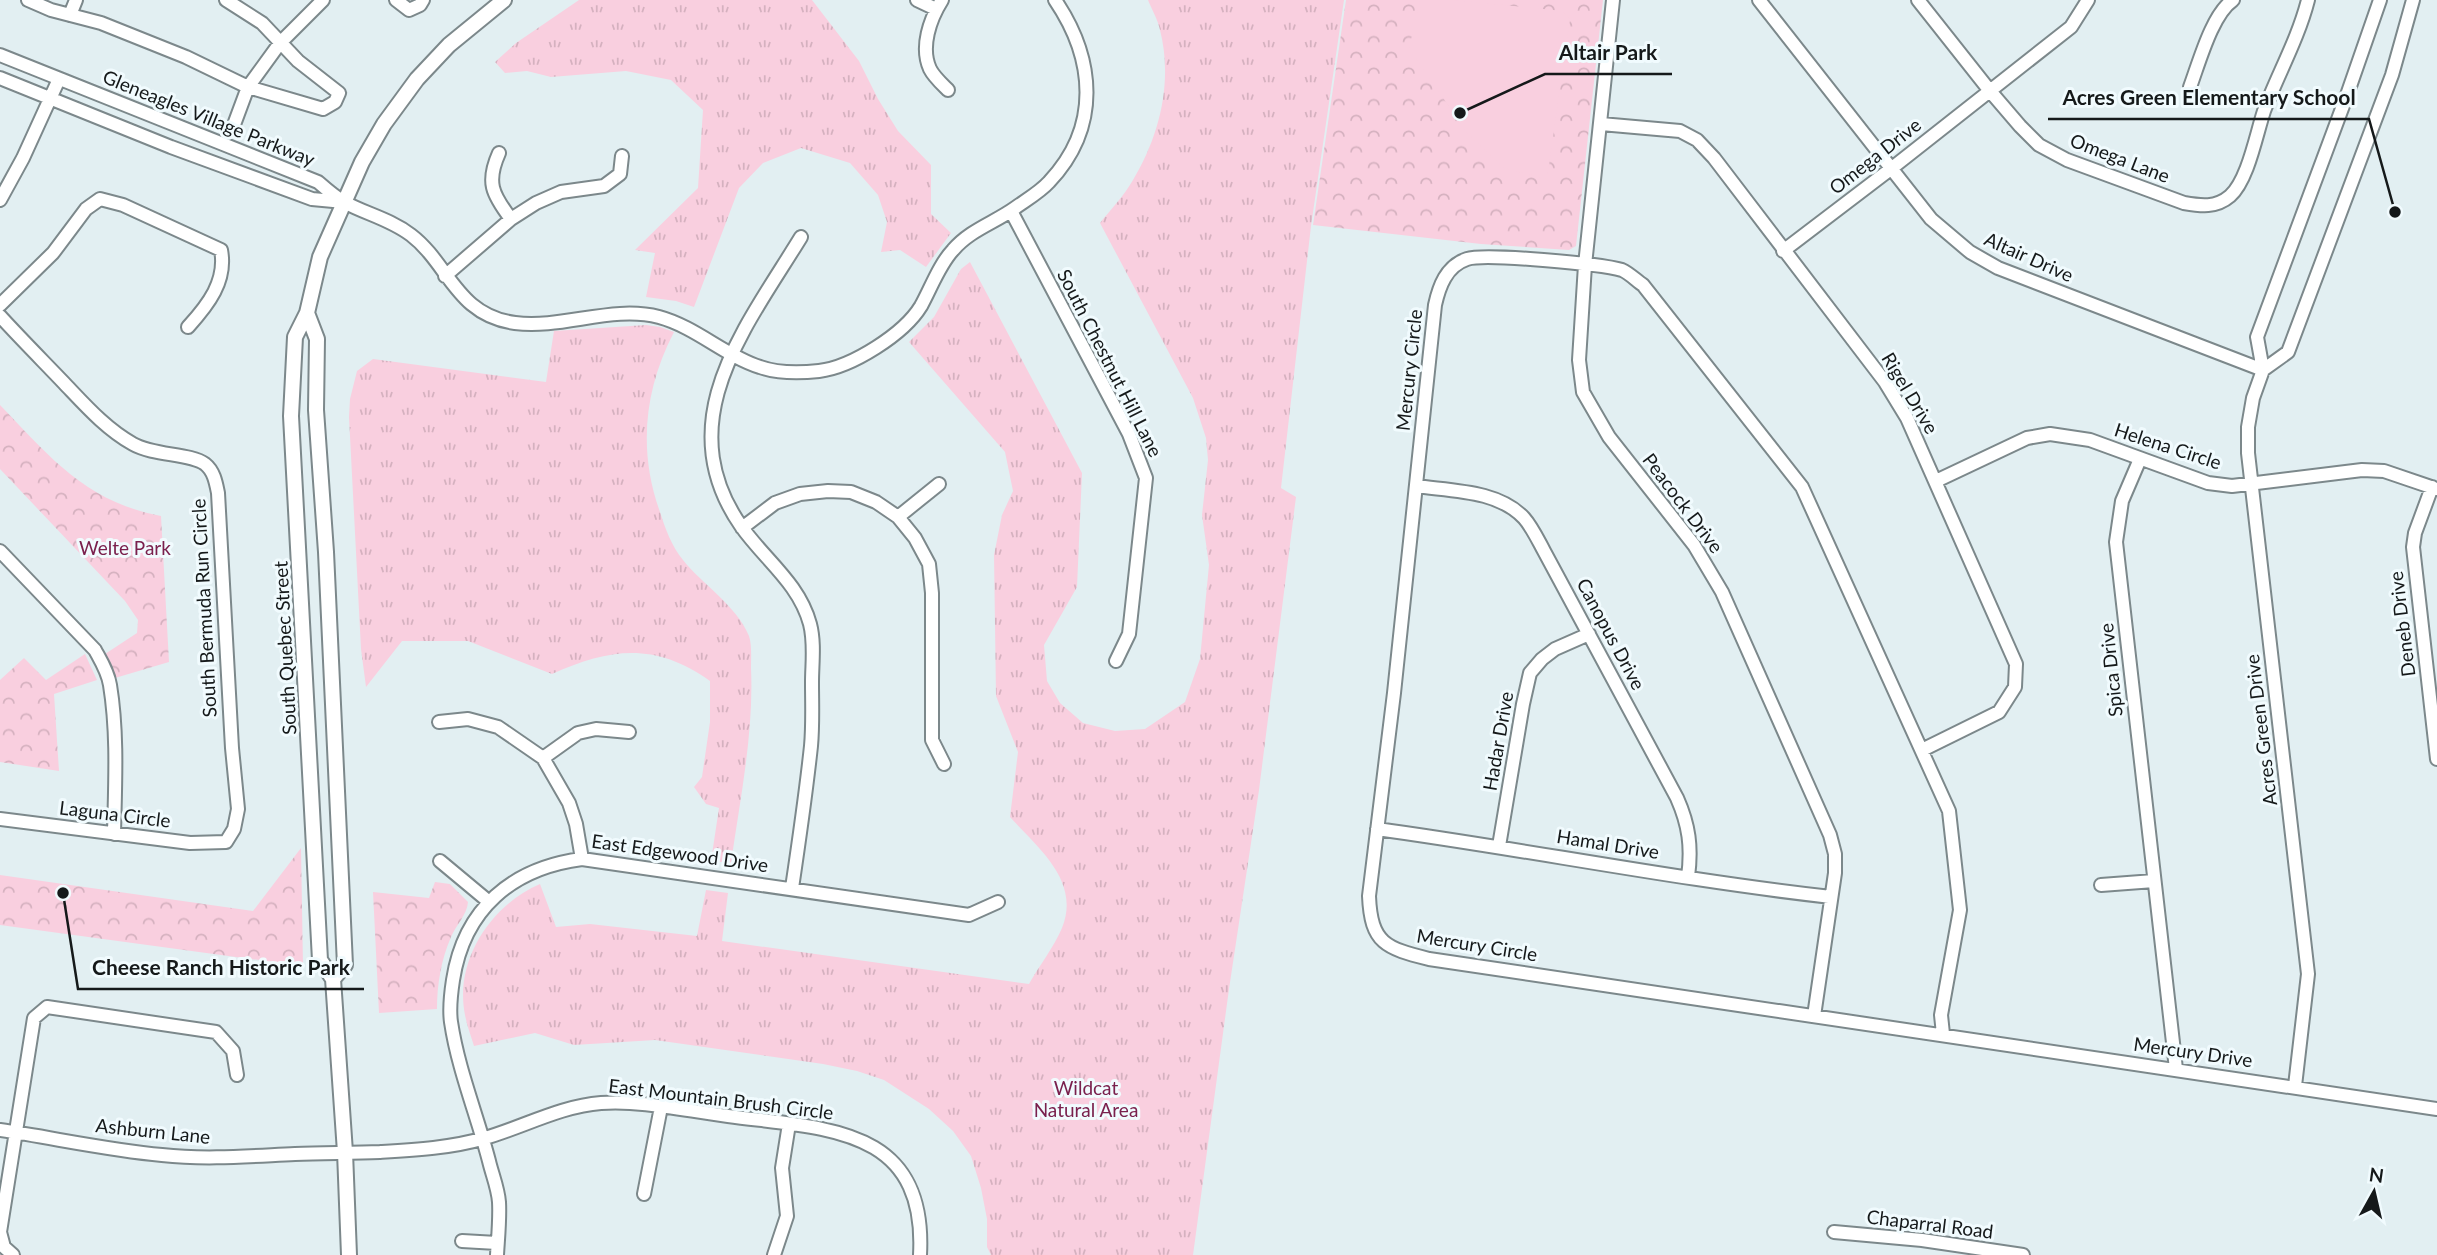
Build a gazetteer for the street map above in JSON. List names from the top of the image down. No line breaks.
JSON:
{"streets":{"main road":["South Quebec Street"],"street":["Gleneagles Village Parkway","Omega Drive","Omega Lane","Altair Drive","South Chestnut Hill Lane","Mercury Circle","Rigel Drive","Helena Circle","Peacock Drive","South Bermuda Run Circle","Deneb Drive","Canopus Drive","Spica Drive","Acres Green Drive","Hadar Drive","Laguna Circle","Hamal Drive","East Edgewood Drive","Mercury Drive","East Mountain Brush Circle","Ashburn Lane","Chaparral Road"]},"crossings":[["Gleneagles Village Parkway","South Quebec Street"],["Omega Drive","Omega Lane"],["Omega Drive","Altair Drive"],["Omega Drive","Rigel Drive"],["Altair Drive","Acres Green Drive"],["Mercury Circle","Rigel Drive"],["Mercury Circle","Peacock Drive"],["Mercury Circle","Canopus Drive"],["Mercury Circle","Hamal Drive"],["Mercury Circle","Mercury Drive"],["Rigel Drive","Helena Circle"],["Rigel Drive","Peacock Drive"],["Helena Circle","Deneb Drive"],["Helena Circle","Spica Drive"],["Helena Circle","Acres Green Drive"],["Peacock Drive","Hamal Drive"],["South Bermuda Run Circle","Laguna Circle"],["Canopus Drive","Hadar Drive"],["Canopus Drive","Hamal Drive"],["South Quebec Street","East Mountain Brush Circle"],["South Quebec Street","Ashburn Lane"],["Spica Drive","Mercury Drive"],["Acres Green Drive","Mercury Drive"],["Hadar Drive","Hamal Drive"],["East Edgewood Drive","East Mountain Brush Circle"],["East Mountain Brush Circle","Ashburn Lane"]],"parks":["Welte Park","Wildcat Natural Area"],"places":["Altair Park","Acres Green Elementary School","Cheese Ranch Historic Park"],"north":"top"}
